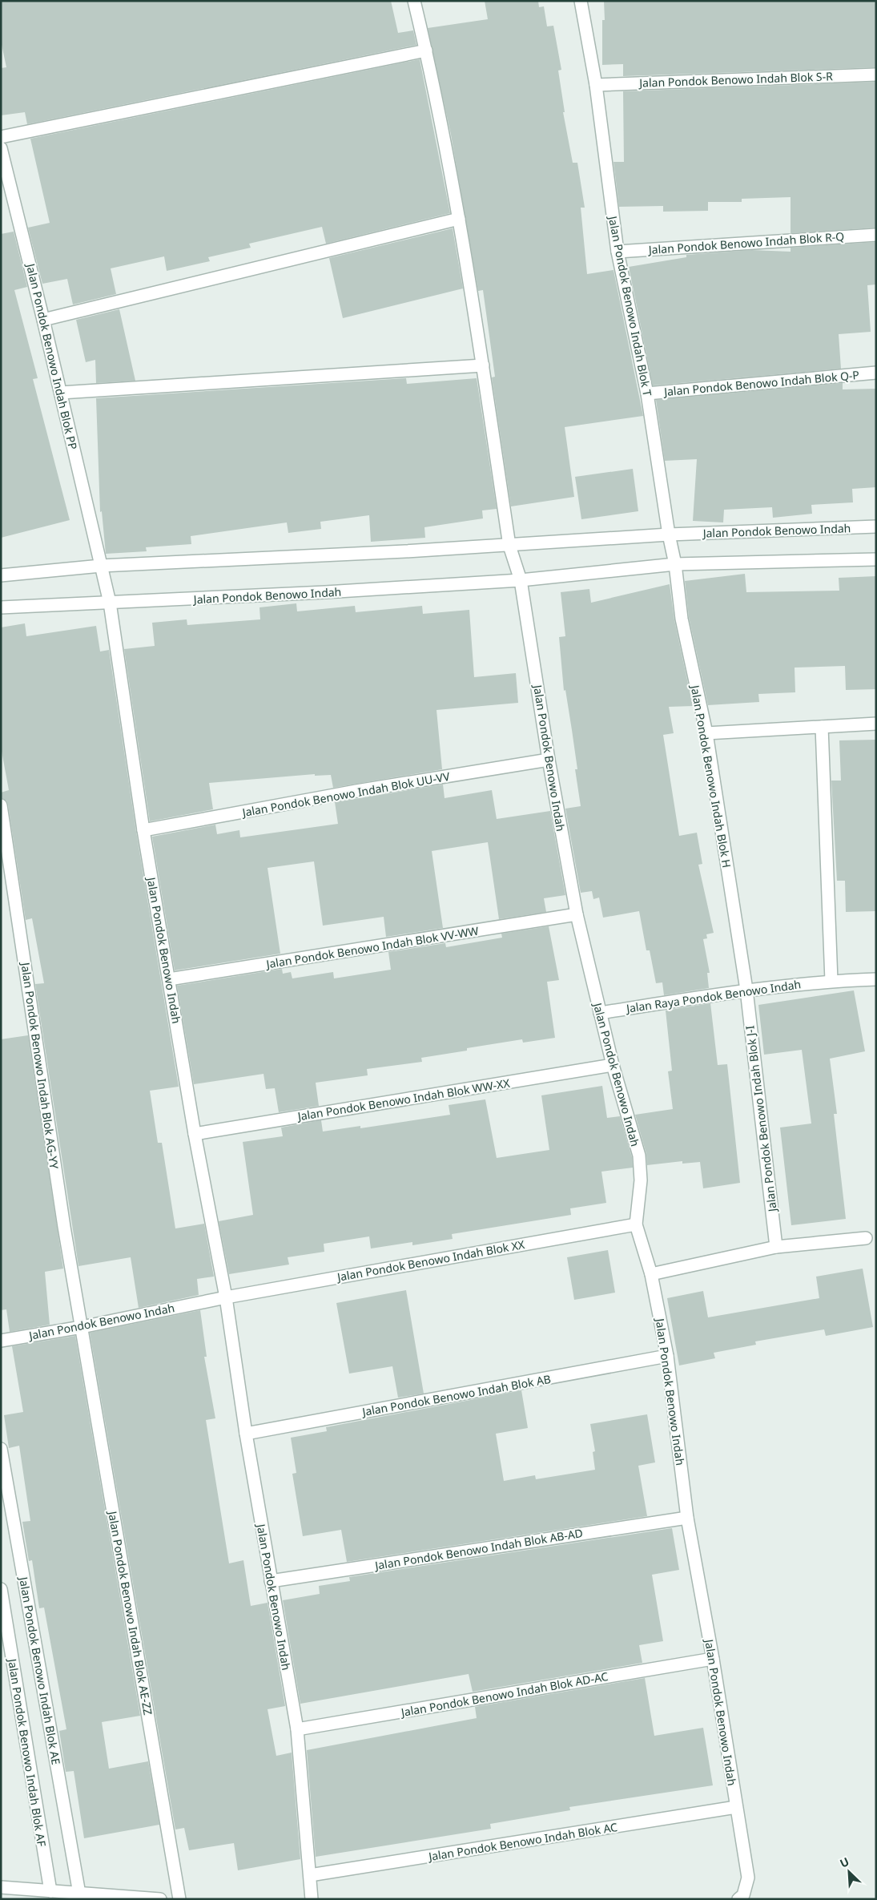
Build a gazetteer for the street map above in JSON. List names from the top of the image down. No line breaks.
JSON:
{"streets":{"street":["Jalan Pondok Benowo Indah Blok S-R","Jalan Pondok Benowo Indah Blok R-Q","Jalan Pondok Benowo Indah Blok T","Jalan Pondok Benowo Indah Blok PP","Jalan Pondok Benowo Indah Blok Q-P","Jalan Pondok Benowo Indah","Jalan Pondok Benowo Indah Blok H","Jalan Pondok Benowo Indah Blok UU-VV","Jalan Pondok Benowo Indah Blok VV-WW","Jalan Raya Pondok Benowo Indah","Jalan Pondok Benowo Indah Blok AG-YY","Jalan Pondok Benowo Indah Blok WW-XX","Jalan Pondok Benowo Indah Blok J-I","Jalan Pondok Benowo Indah Blok XX","Jalan Pondok Benowo Indah Blok AB","Jalan Pondok Benowo Indah Blok AB-AD","Jalan Pondok Benowo Indah Blok AE-ZZ","Jalan Pondok Benowo Indah Blok AE","Jalan Pondok Benowo Indah Blok AD-AC","Jalan Pondok Benowo Indah Blok AF","Jalan Pondok Benowo Indah Blok AC"]},"crossings":[["Jalan Pondok Benowo Indah Blok S-R","Jalan Pondok Benowo Indah Blok T"],["Jalan Pondok Benowo Indah Blok R-Q","Jalan Pondok Benowo Indah Blok T"],["Jalan Pondok Benowo Indah Blok T","Jalan Pondok Benowo Indah Blok Q-P"],["Jalan Pondok Benowo Indah Blok T","Jalan Pondok Benowo Indah"],["Jalan Pondok Benowo Indah Blok T","Jalan Pondok Benowo Indah Blok H"],["Jalan Pondok Benowo Indah Blok PP","Jalan Pondok Benowo Indah"],["Jalan Pondok Benowo Indah","Jalan Pondok Benowo Indah Blok H"],["Jalan Pondok Benowo Indah","Jalan Pondok Benowo Indah Blok UU-VV"],["Jalan Pondok Benowo Indah","Jalan Pondok Benowo Indah Blok VV-WW"],["Jalan Pondok Benowo Indah","Jalan Raya Pondok Benowo Indah"],["Jalan Pondok Benowo Indah","Jalan Pondok Benowo Indah Blok AG-YY"],["Jalan Pondok Benowo Indah","Jalan Pondok Benowo Indah Blok WW-XX"],["Jalan Pondok Benowo Indah","Jalan Pondok Benowo Indah Blok XX"],["Jalan Pondok Benowo Indah","Jalan Pondok Benowo Indah Blok AB"],["Jalan Pondok Benowo Indah","Jalan Pondok Benowo Indah Blok AB-AD"],["Jalan Pondok Benowo Indah","Jalan Pondok Benowo Indah Blok AE-ZZ"],["Jalan Pondok Benowo Indah","Jalan Pondok Benowo Indah Blok AD-AC"],["Jalan Pondok Benowo Indah","Jalan Pondok Benowo Indah Blok AC"],["Jalan Pondok Benowo Indah Blok H","Jalan Raya Pondok Benowo Indah"],["Jalan Pondok Benowo Indah Blok H","Jalan Pondok Benowo Indah Blok J-I"],["Jalan Raya Pondok Benowo Indah","Jalan Pondok Benowo Indah Blok J-I"],["Jalan Pondok Benowo Indah Blok AG-YY","Jalan Pondok Benowo Indah Blok AE-ZZ"]],"north":"top left"}
